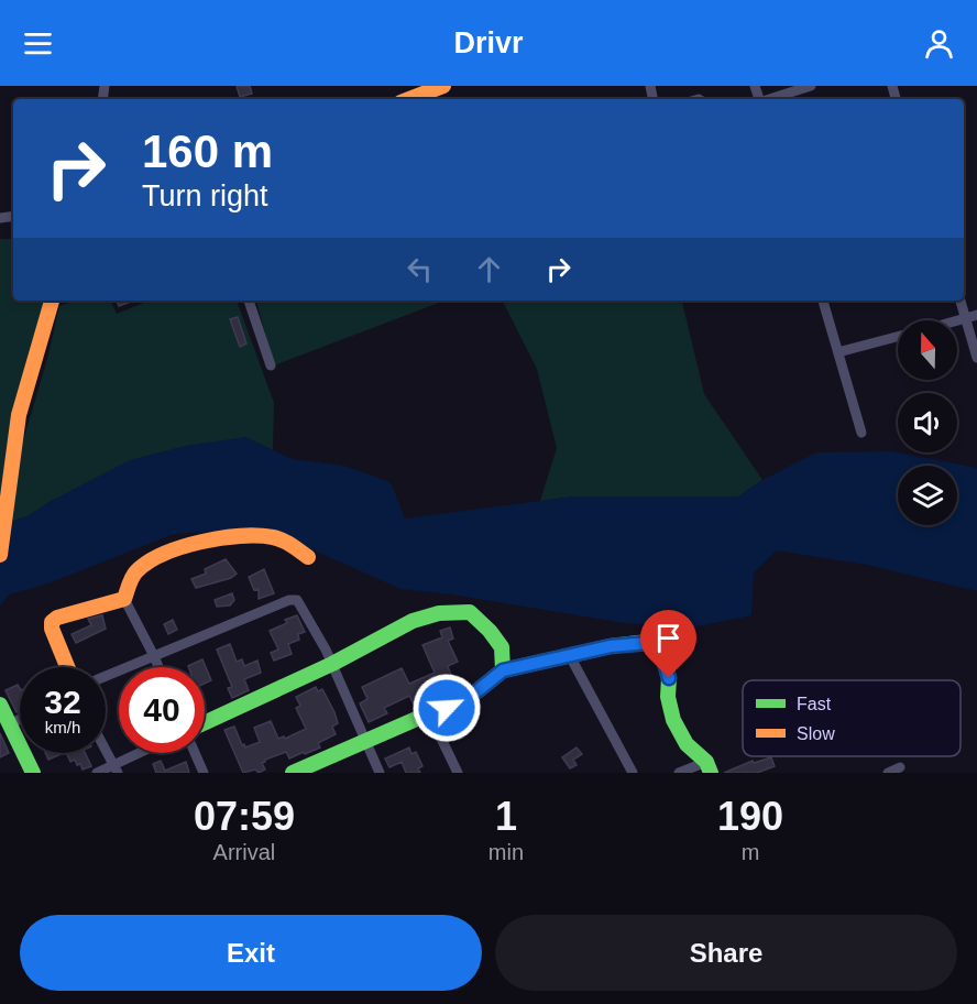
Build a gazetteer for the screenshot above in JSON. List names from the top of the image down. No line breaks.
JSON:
{"legend":["Fast","Slow"],"north":"top","page":{"header":"Drivr","turn":["160 m","Turn right"],"speed":"32 km/h","limit":"40","eta":["07:59","Arrival","1","min","190","m"],"buttons":["Exit","Share"]}}
